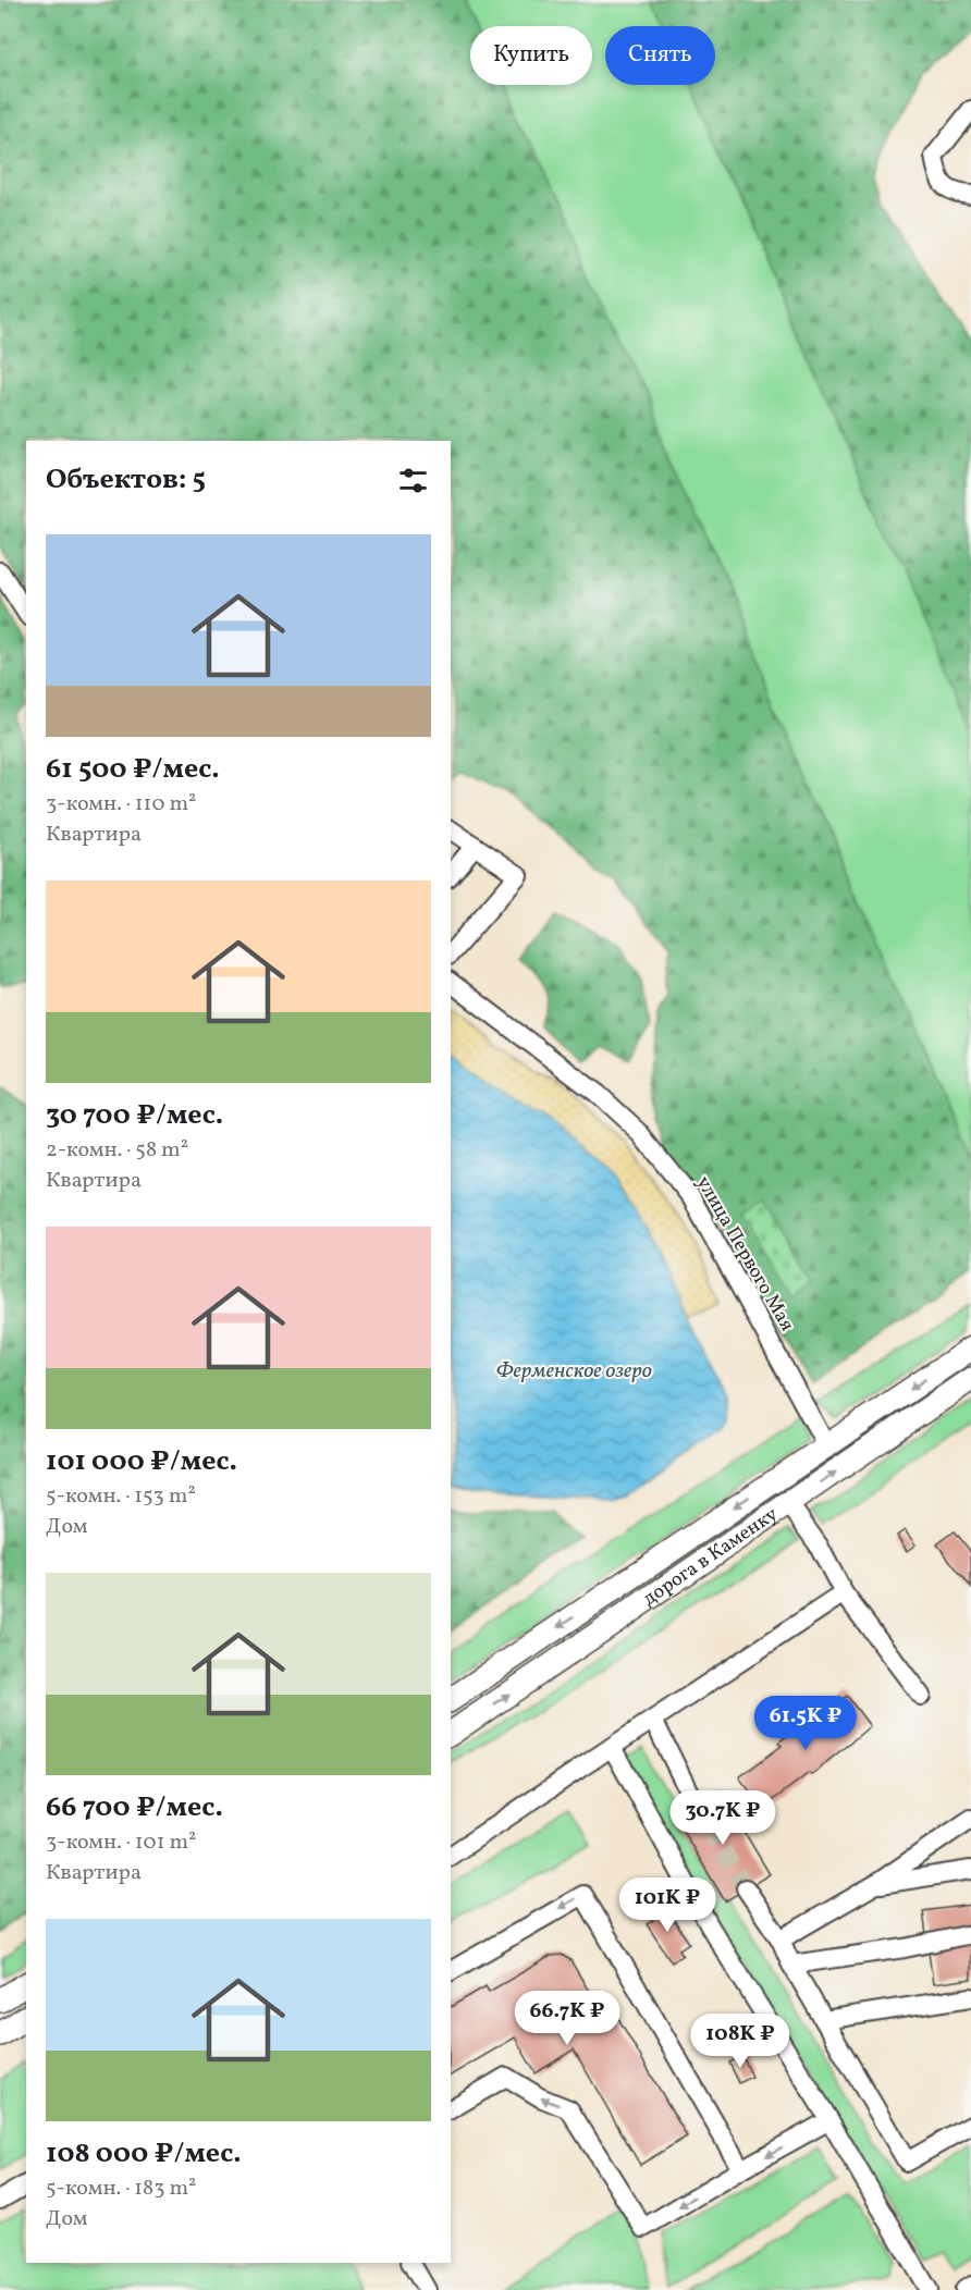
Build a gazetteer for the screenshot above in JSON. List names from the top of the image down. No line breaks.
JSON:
{"streets":{"main road":["дорога в Каменку"],"street":["улица Первого Мая"]},"crossings":[["улица Первого Мая","дорога в Каменку"]],"water":["Ферменское озеро"],"page":{"chip":["Купить","Снять"],"heading":"Объектов: 5","list":[{"name":"61 500 ₽/мес.","note":"3-комн. · 110 m² · Квартира"},{"name":"30 700 ₽/мес.","note":"2-комн. · 58 m² · Квартира"},{"name":"101 000 ₽/мес.","note":"5-комн. · 153 m² · Дом"},{"name":"66 700 ₽/мес.","note":"3-комн. · 101 m² · Квартира"},{"name":"108 000 ₽/мес.","note":"5-комн. · 183 m² · Дом"}],"price":["61.5K ₽","30.7K ₽","101K ₽","66.7K ₽","108K ₽"]}}
